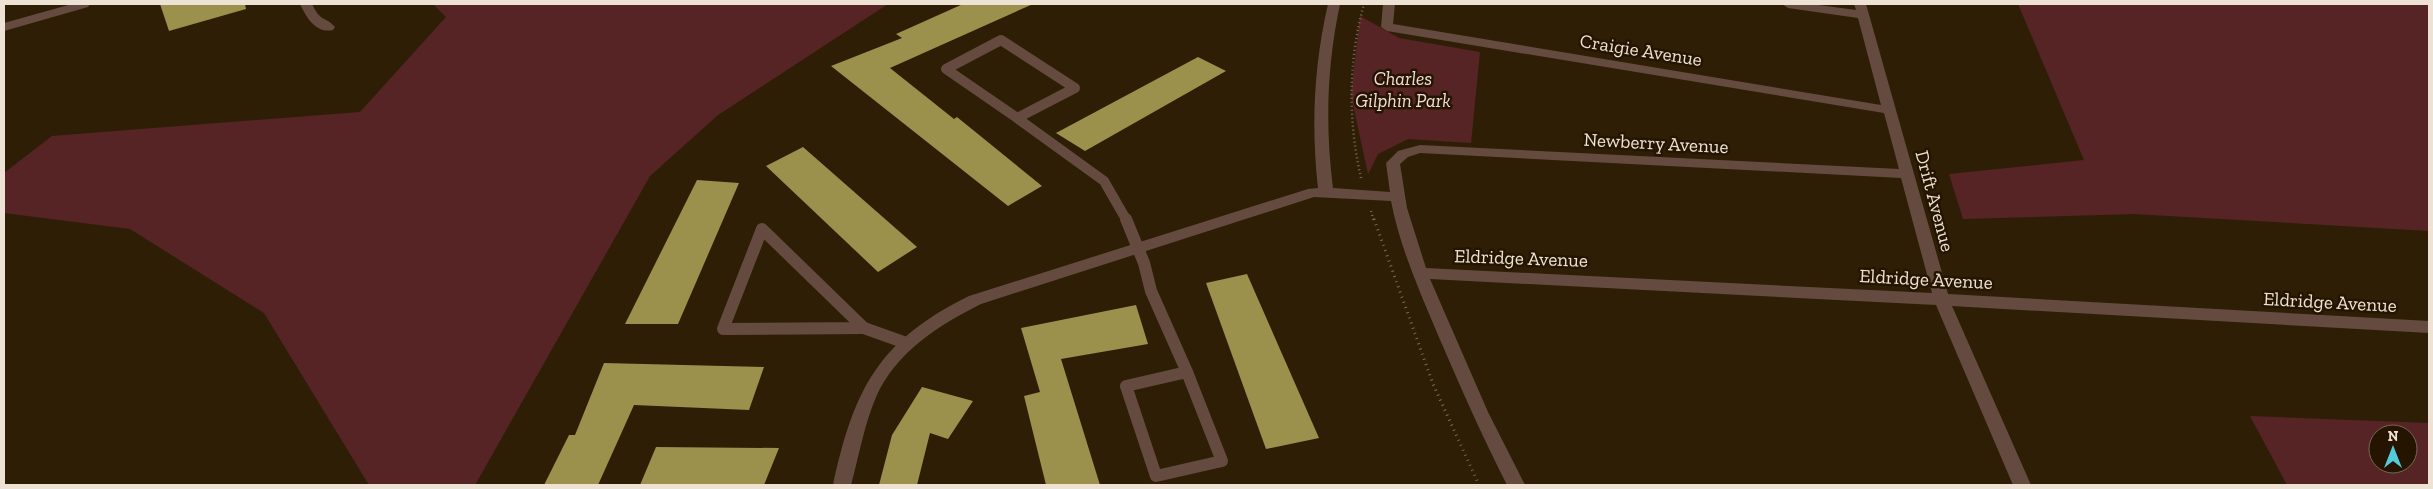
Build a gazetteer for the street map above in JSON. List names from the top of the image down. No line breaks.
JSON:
{"streets":{"street":["Craigie Avenue","Newberry Avenue","Drift Avenue","Eldridge Avenue"]},"crossings":[["Craigie Avenue","Drift Avenue"],["Newberry Avenue","Drift Avenue"],["Drift Avenue","Eldridge Avenue"]],"parks":["Charles Gilphin Park"],"north":"top"}
